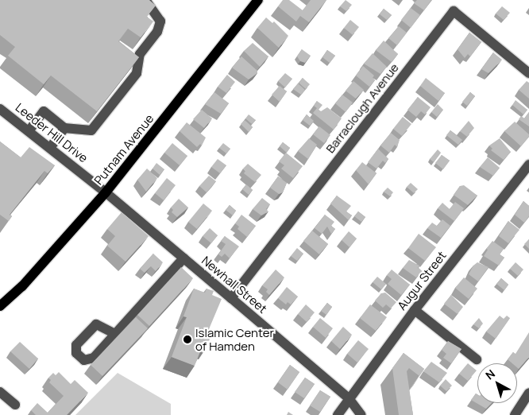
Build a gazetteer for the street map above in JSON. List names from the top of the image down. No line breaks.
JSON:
{"streets":{"main road":["Putnam Avenue"],"street":["Barraclough Avenue","Leeder Hill Drive","Augur Street","Newhall Street"]},"crossings":[["Barraclough Avenue","Newhall Street"],["Leeder Hill Drive","Putnam Avenue"],["Leeder Hill Drive","Newhall Street"],["Putnam Avenue","Newhall Street"],["Augur Street","Newhall Street"]],"places":["Islamic Center of Hamden"],"north":"top left"}
